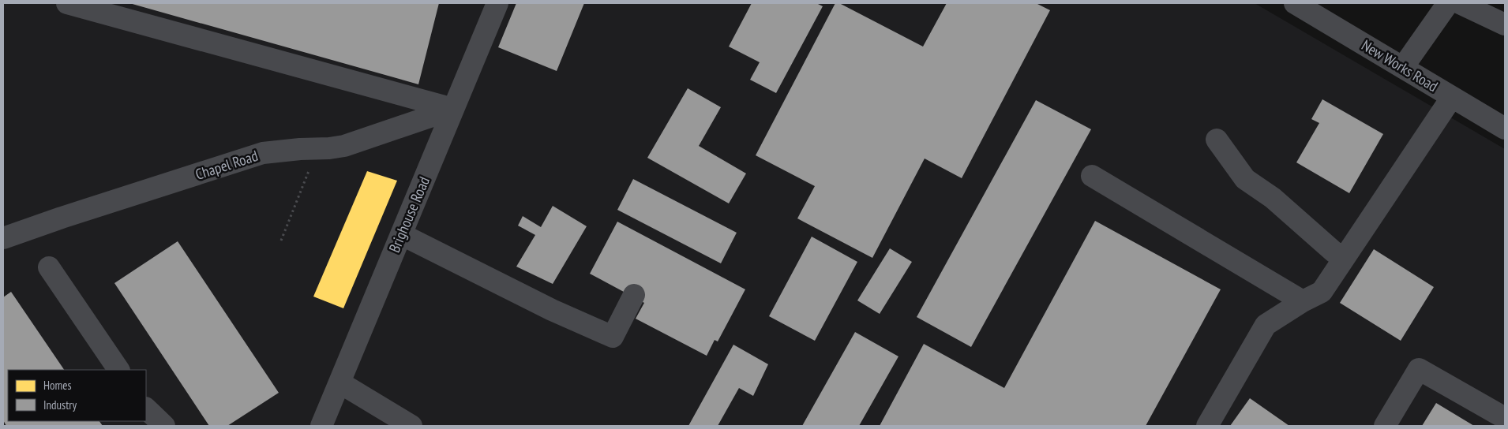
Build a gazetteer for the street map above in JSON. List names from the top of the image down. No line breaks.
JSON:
{"streets":{"street":["New Works Road","Chapel Road","Brighouse Road"]},"crossings":[["Chapel Road","Brighouse Road"]],"legend":["Homes","Industry"]}
